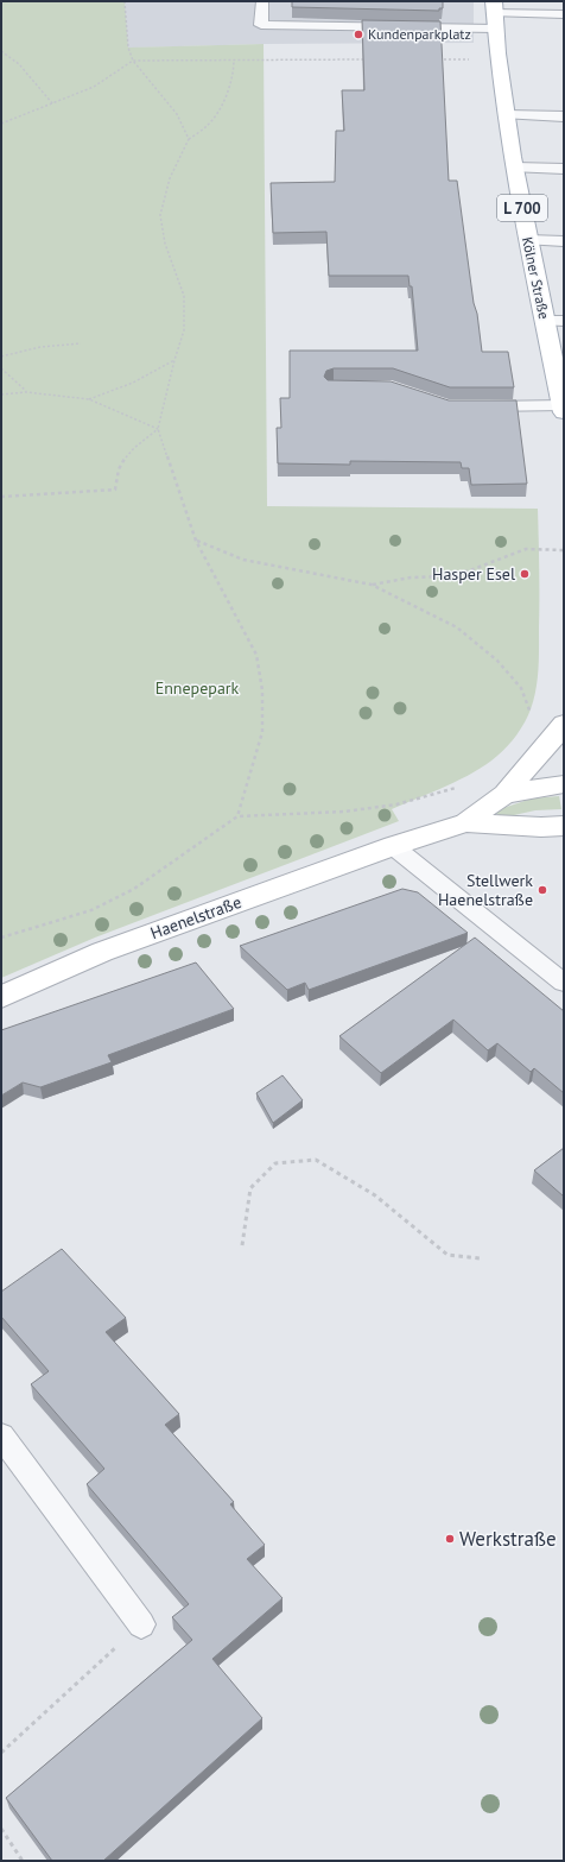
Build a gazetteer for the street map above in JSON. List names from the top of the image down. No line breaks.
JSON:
{"streets":{"main road":["L 700","Kölner Straße","Haenelstraße"]},"parks":["Ennepepark"],"places":["Kundenparkplatz","Hasper Esel","Stellwerk Haenelstraße","Werkstraße"]}
